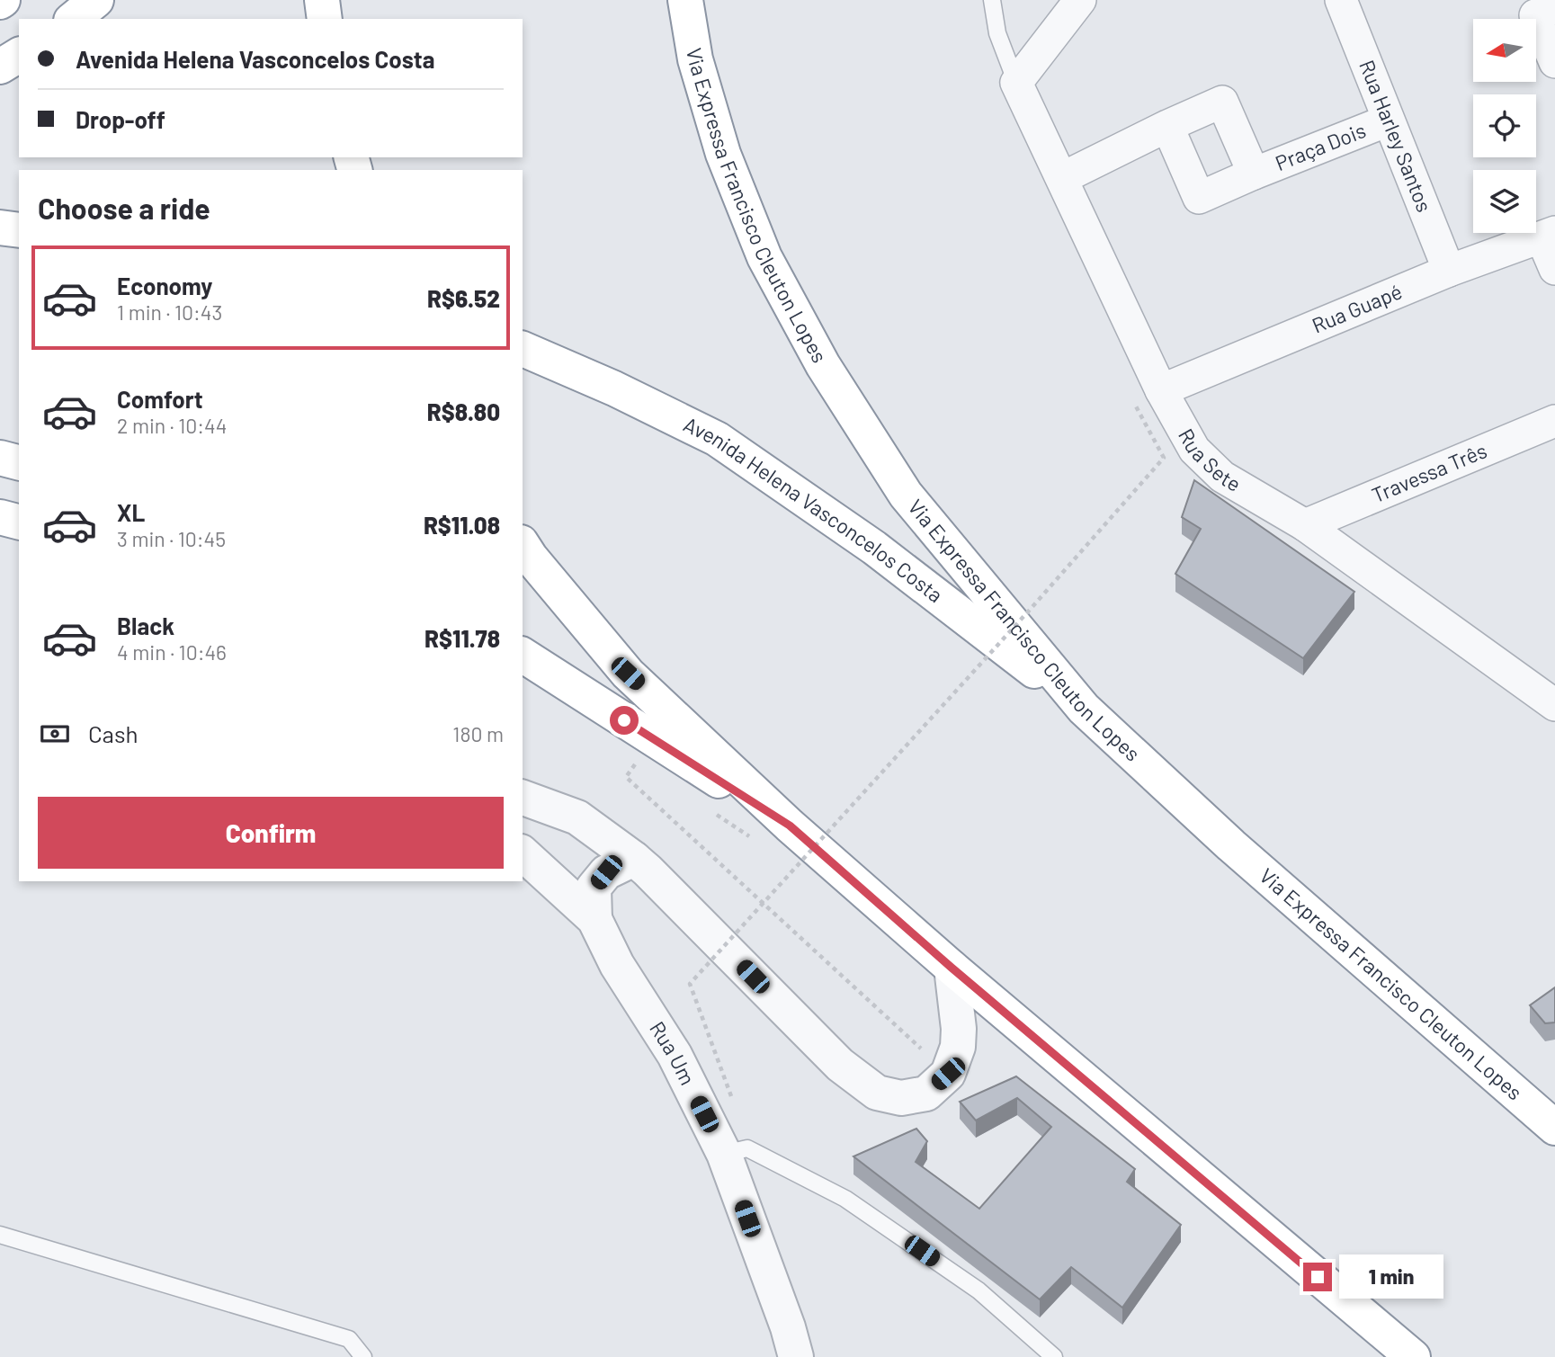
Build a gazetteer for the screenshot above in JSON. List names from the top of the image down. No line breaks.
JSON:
{"streets":{"highway":["Via Expressa Francisco Cleuton Lopes","Avenida Helena Vasconcelos Costa"],"street":["Rua Harley Santos","Praça Dois","Rua Guapé","Rua Sete","Travessa Três","Rua Um"]},"crossings":[["Rua Harley Santos","Praça Dois"],["Rua Harley Santos","Rua Guapé"],["Praça Dois","Rua Sete"],["Via Expressa Francisco Cleuton Lopes","Avenida Helena Vasconcelos Costa"],["Rua Guapé","Rua Sete"],["Rua Sete","Travessa Três"]],"north":"left","page":{"banner":["Avenida Helena Vasconcelos Costa","Drop-off"],"heading":"Choose a ride","list":[{"name":"Economy","note":"1 min · 10:43","value":"R$6.52"},{"name":"Comfort","note":"2 min · 10:44","value":"R$8.80"},{"name":"XL","note":"3 min · 10:45","value":"R$11.08"},{"name":"Black","note":"4 min · 10:46","value":"R$11.78"}],"pay":["Cash","180 m"],"buttons":"Confirm","bubble":"1 min"}}
